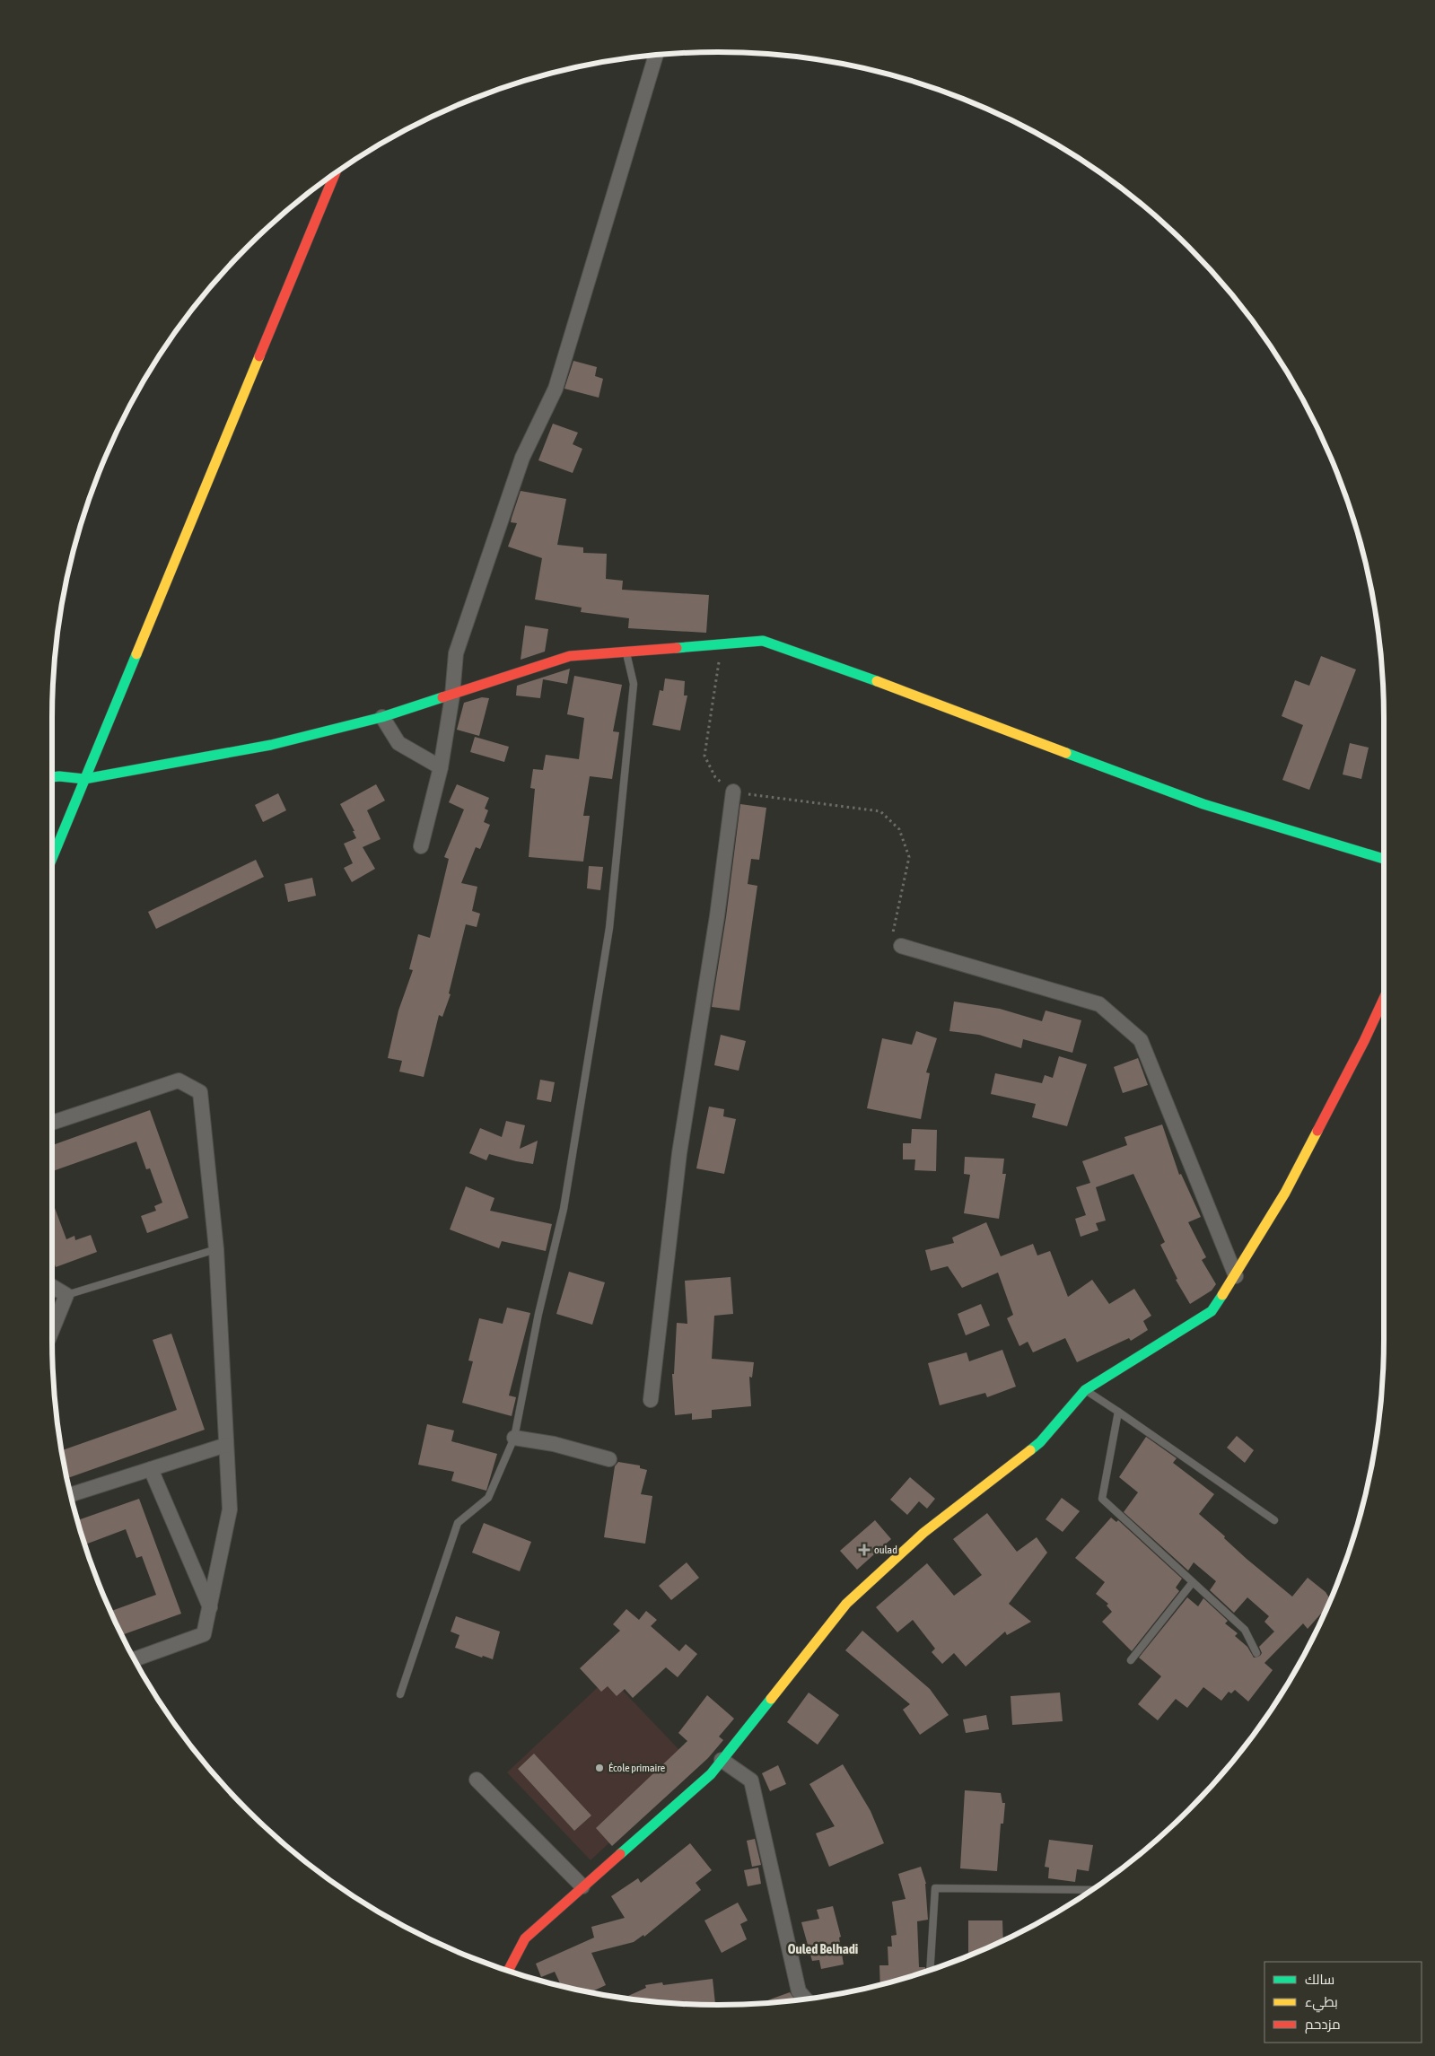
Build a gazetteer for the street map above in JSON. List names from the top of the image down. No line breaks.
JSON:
{"districts":["Ouled Belhadi"],"places":{"health":["oulad"],"other":["École primaire"]},"legend":["سالك","بطيء","مزدحم"]}
